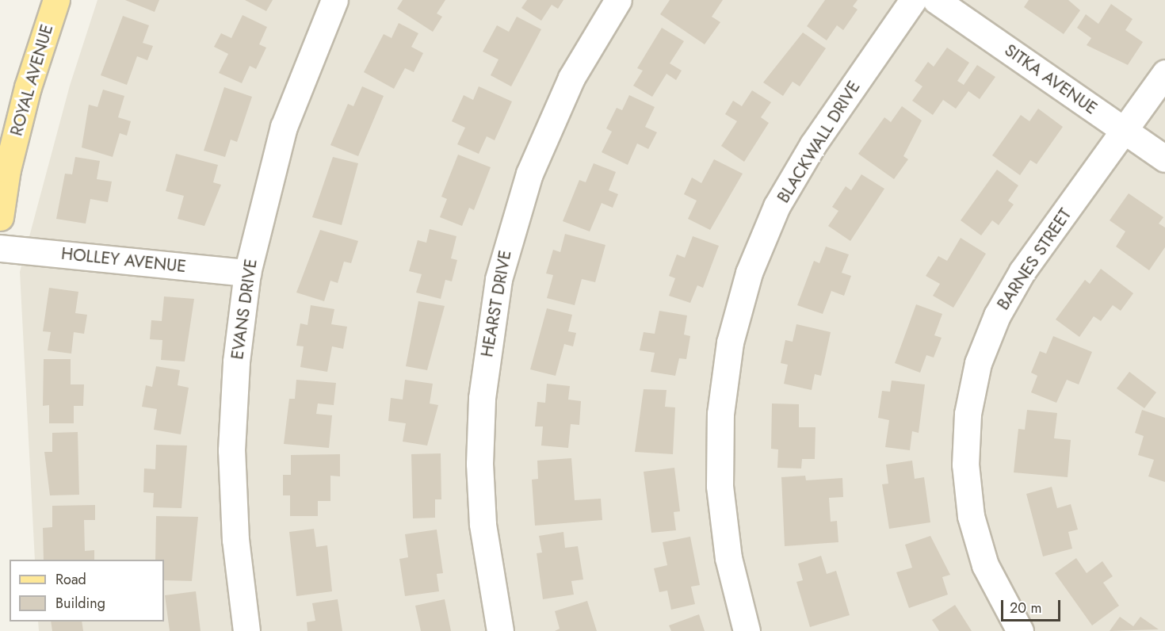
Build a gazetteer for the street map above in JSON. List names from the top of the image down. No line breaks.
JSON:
{"streets":{"main road":["ROYAL AVENUE"],"street":["SITKA AVENUE","BLACKWALL DRIVE","BARNES STREET","HOLLEY AVENUE","HEARST DRIVE","EVANS DRIVE"]},"crossings":[["SITKA AVENUE","BARNES STREET"],["HOLLEY AVENUE","EVANS DRIVE"]],"legend":["Road","Building"],"scale_bar":"20 m"}
